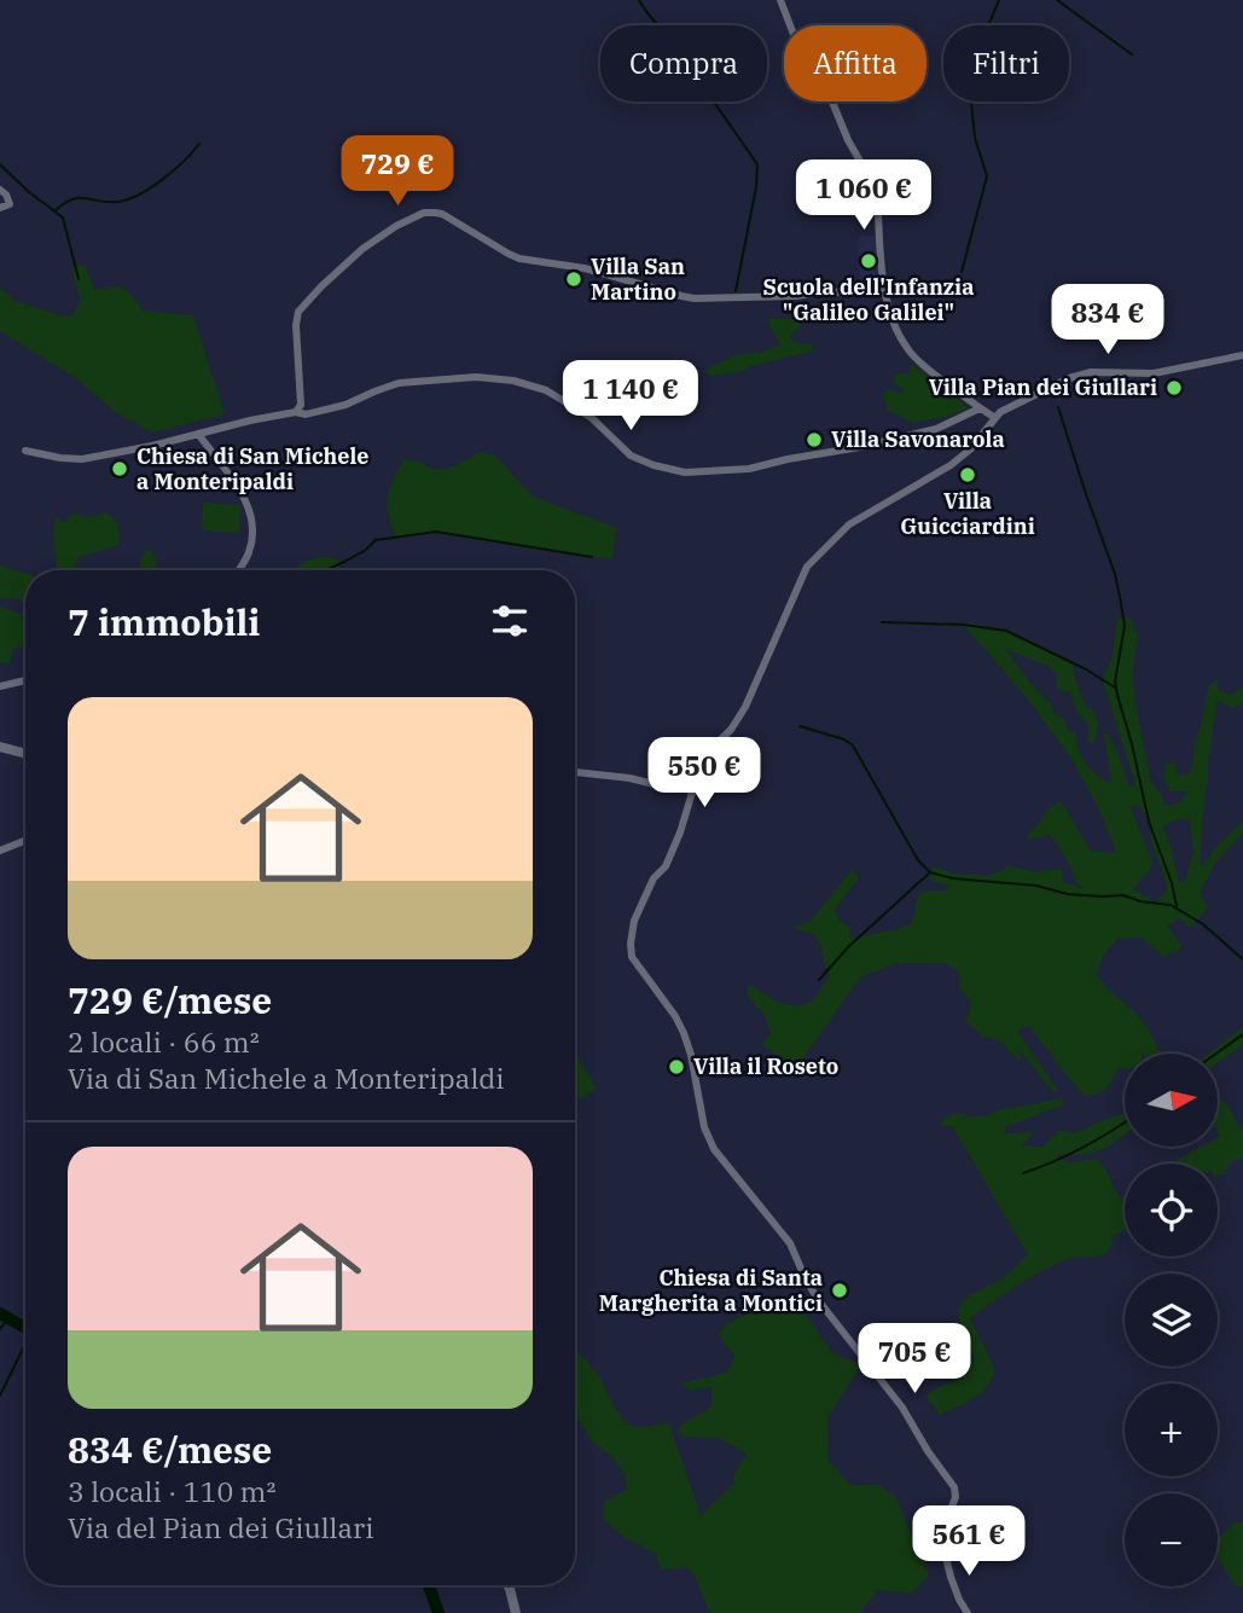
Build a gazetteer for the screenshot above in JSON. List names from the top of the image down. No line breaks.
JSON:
{"places":["Scuola dell'Infanzia \"Galileo Galilei\"","Villa San Martino","Villa Pian dei Giullari","Villa Savonarola","Chiesa di San Michele a Monteripaldi","Villa Guicciardini","Villa il Roseto","Chiesa di Santa Margherita a Montici"],"north":"right","page":{"chip":["Compra","Affitta","Filtri"],"price":["729 €","1 060 €","834 €","1 140 €","550 €","705 €","561 €"],"heading":"7 immobili","list":[{"name":"729 €/mese","note":"2 locali · 66 m² · Via di San Michele a Monteripaldi"},{"name":"834 €/mese","note":"3 locali · 110 m² · Via del Pian dei Giullari"}],"map_buttons":["+","−"]}}
